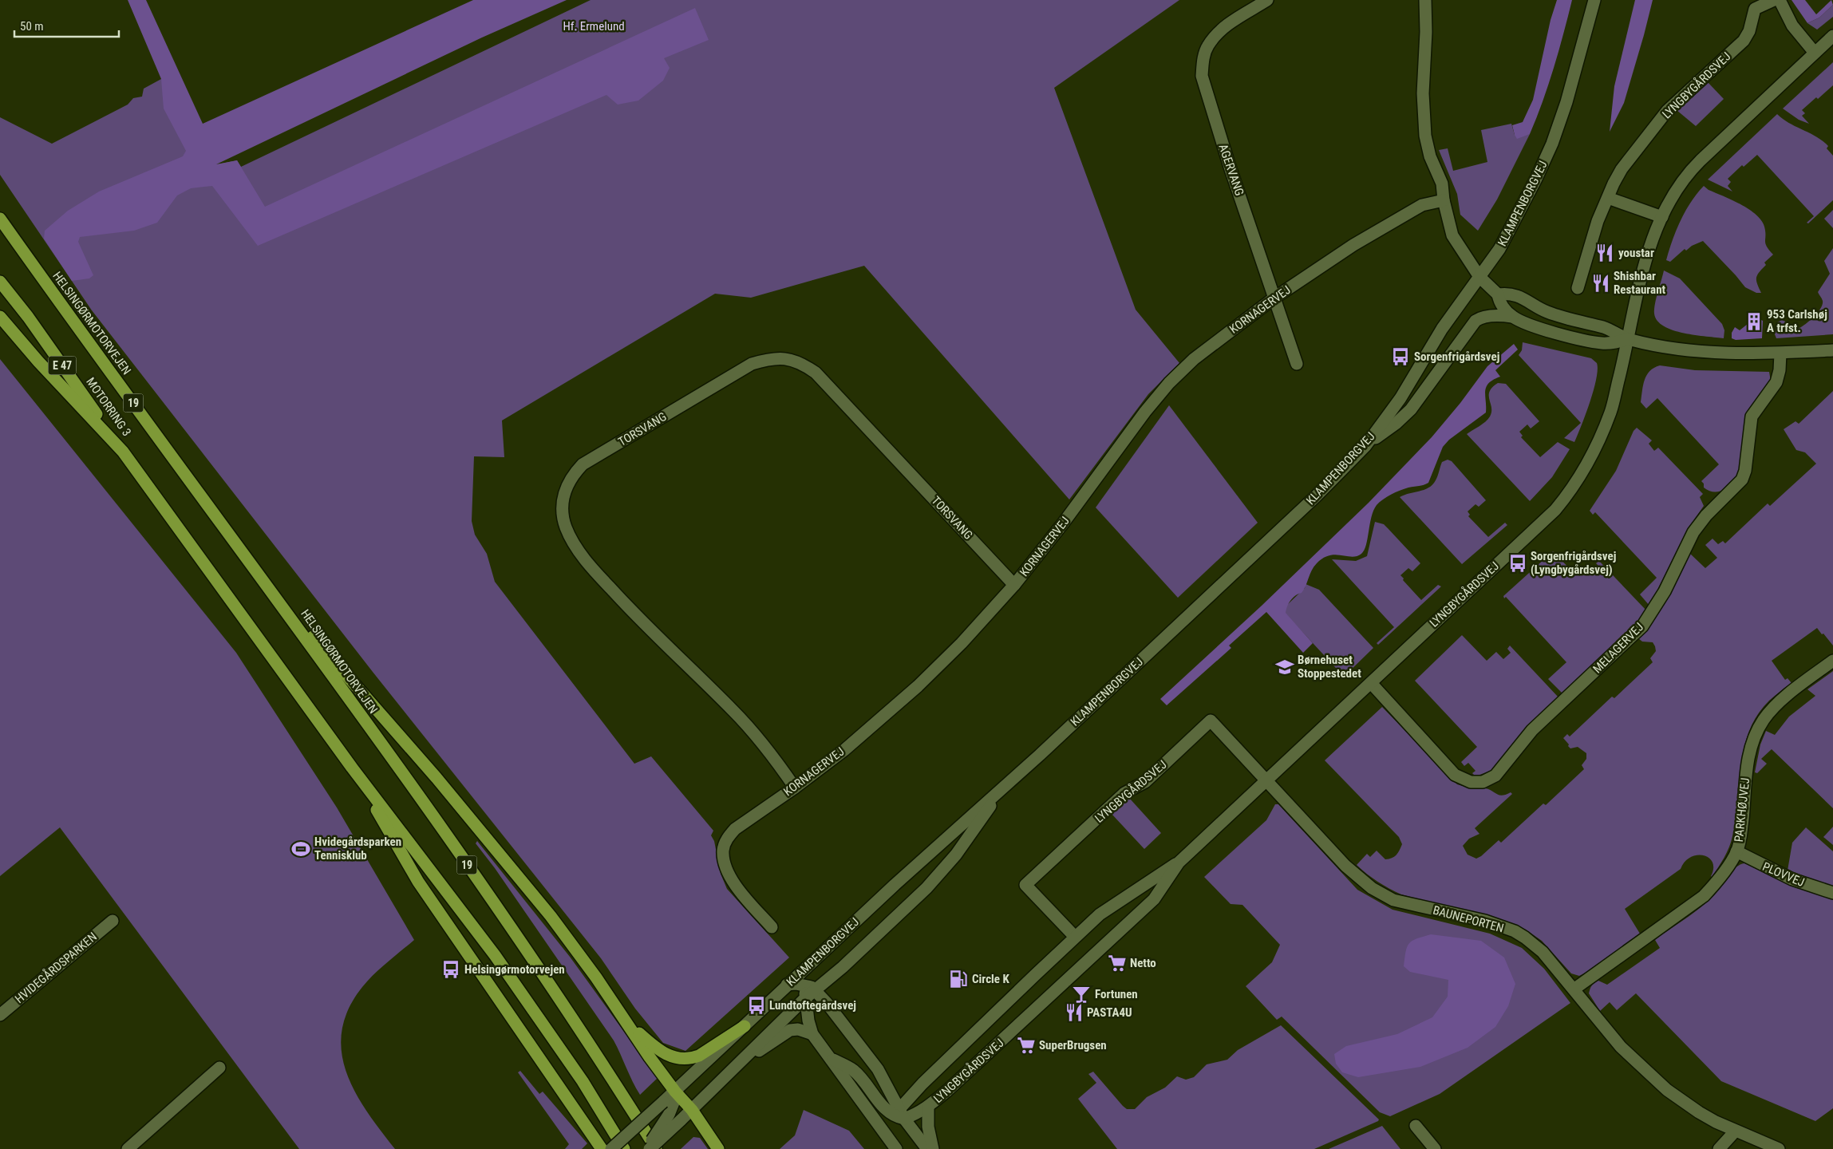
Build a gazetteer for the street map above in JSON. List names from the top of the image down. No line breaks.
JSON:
{"streets":{"highway":["HELSINGØRMOTORVEJEN","E 47","19","MOTORRING 3"],"street":["LYNGBYGÅRDSVEJ","AGERVANG","KLAMPENBORGVEJ","KORNAGERVEJ","TORSVANG","MELAGERVEJ","PARKHØJVEJ","PLOVVEJ","BAUNEPORTEN","HVIDEGÅRDSPARKEN"]},"crossings":[["LYNGBYGÅRDSVEJ","MELAGERVEJ"],["LYNGBYGÅRDSVEJ","BAUNEPORTEN"],["AGERVANG","KORNAGERVEJ"],["KORNAGERVEJ","TORSVANG"],["PARKHØJVEJ","PLOVVEJ"],["PARKHØJVEJ","BAUNEPORTEN"]],"parks":["Hf. Ermelund"],"places":{"restaurant":["youstar","Shishbar Restaurant","PASTA4U"],"building":["953 Carlshøj A trfst."],"bus stop":["Sorgenfrigårdsvej","Sorgenfrigårdsvej (Lyngbygårdsvej)","Helsingørmotorvejen","Lundtoftegårdsvej"],"school or university":["Børnehuset Stoppestedet"],"sports":["Hvidegårdsparken Tennisklub"],"supermarket":["Netto","SuperBrugsen"],"fuel station":["Circle K"],"bar":["Fortunen"]},"scale_bar":"50 m"}
